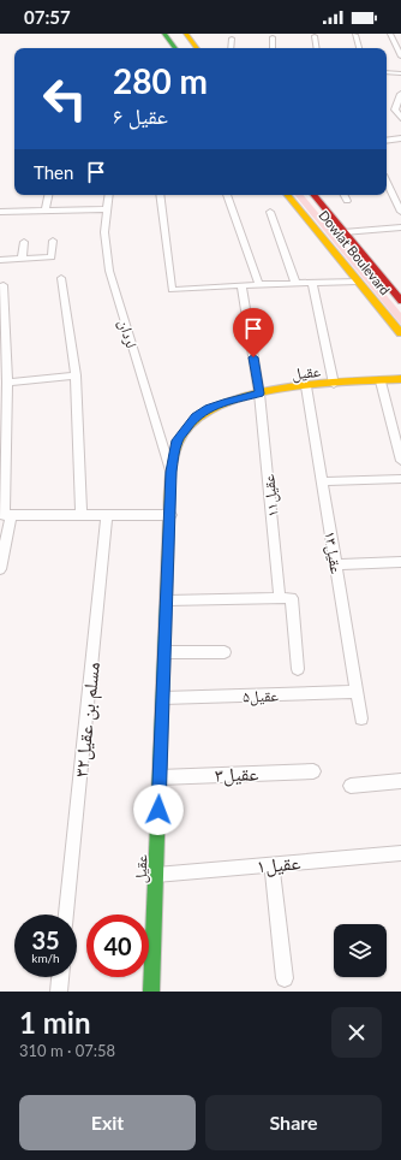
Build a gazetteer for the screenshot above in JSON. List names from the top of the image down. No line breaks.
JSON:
{"streets":{"street":["Dowlat Boulevard","لردان","عقیل","عقیل۱۱","عقیل۱۳","عقیل۵","مسلم بن عقیل۳۲","عقیل۳","عقیل۱"]},"crossings":[["لردان","عقیل"],["عقیل","عقیل۱۱"],["عقیل","عقیل۱۳"],["عقیل","عقیل۵"],["عقیل","عقیل۳"],["عقیل","عقیل۱"],["عقیل۱۳","عقیل۵"]],"page":{"status":"07:57","turn":["280 m","عقیل ۶"],"then":"Then","speed":"35 km/h","limit":"40","heading":["1 min","310 m · 07:58"],"buttons":["Exit","Share"]}}
